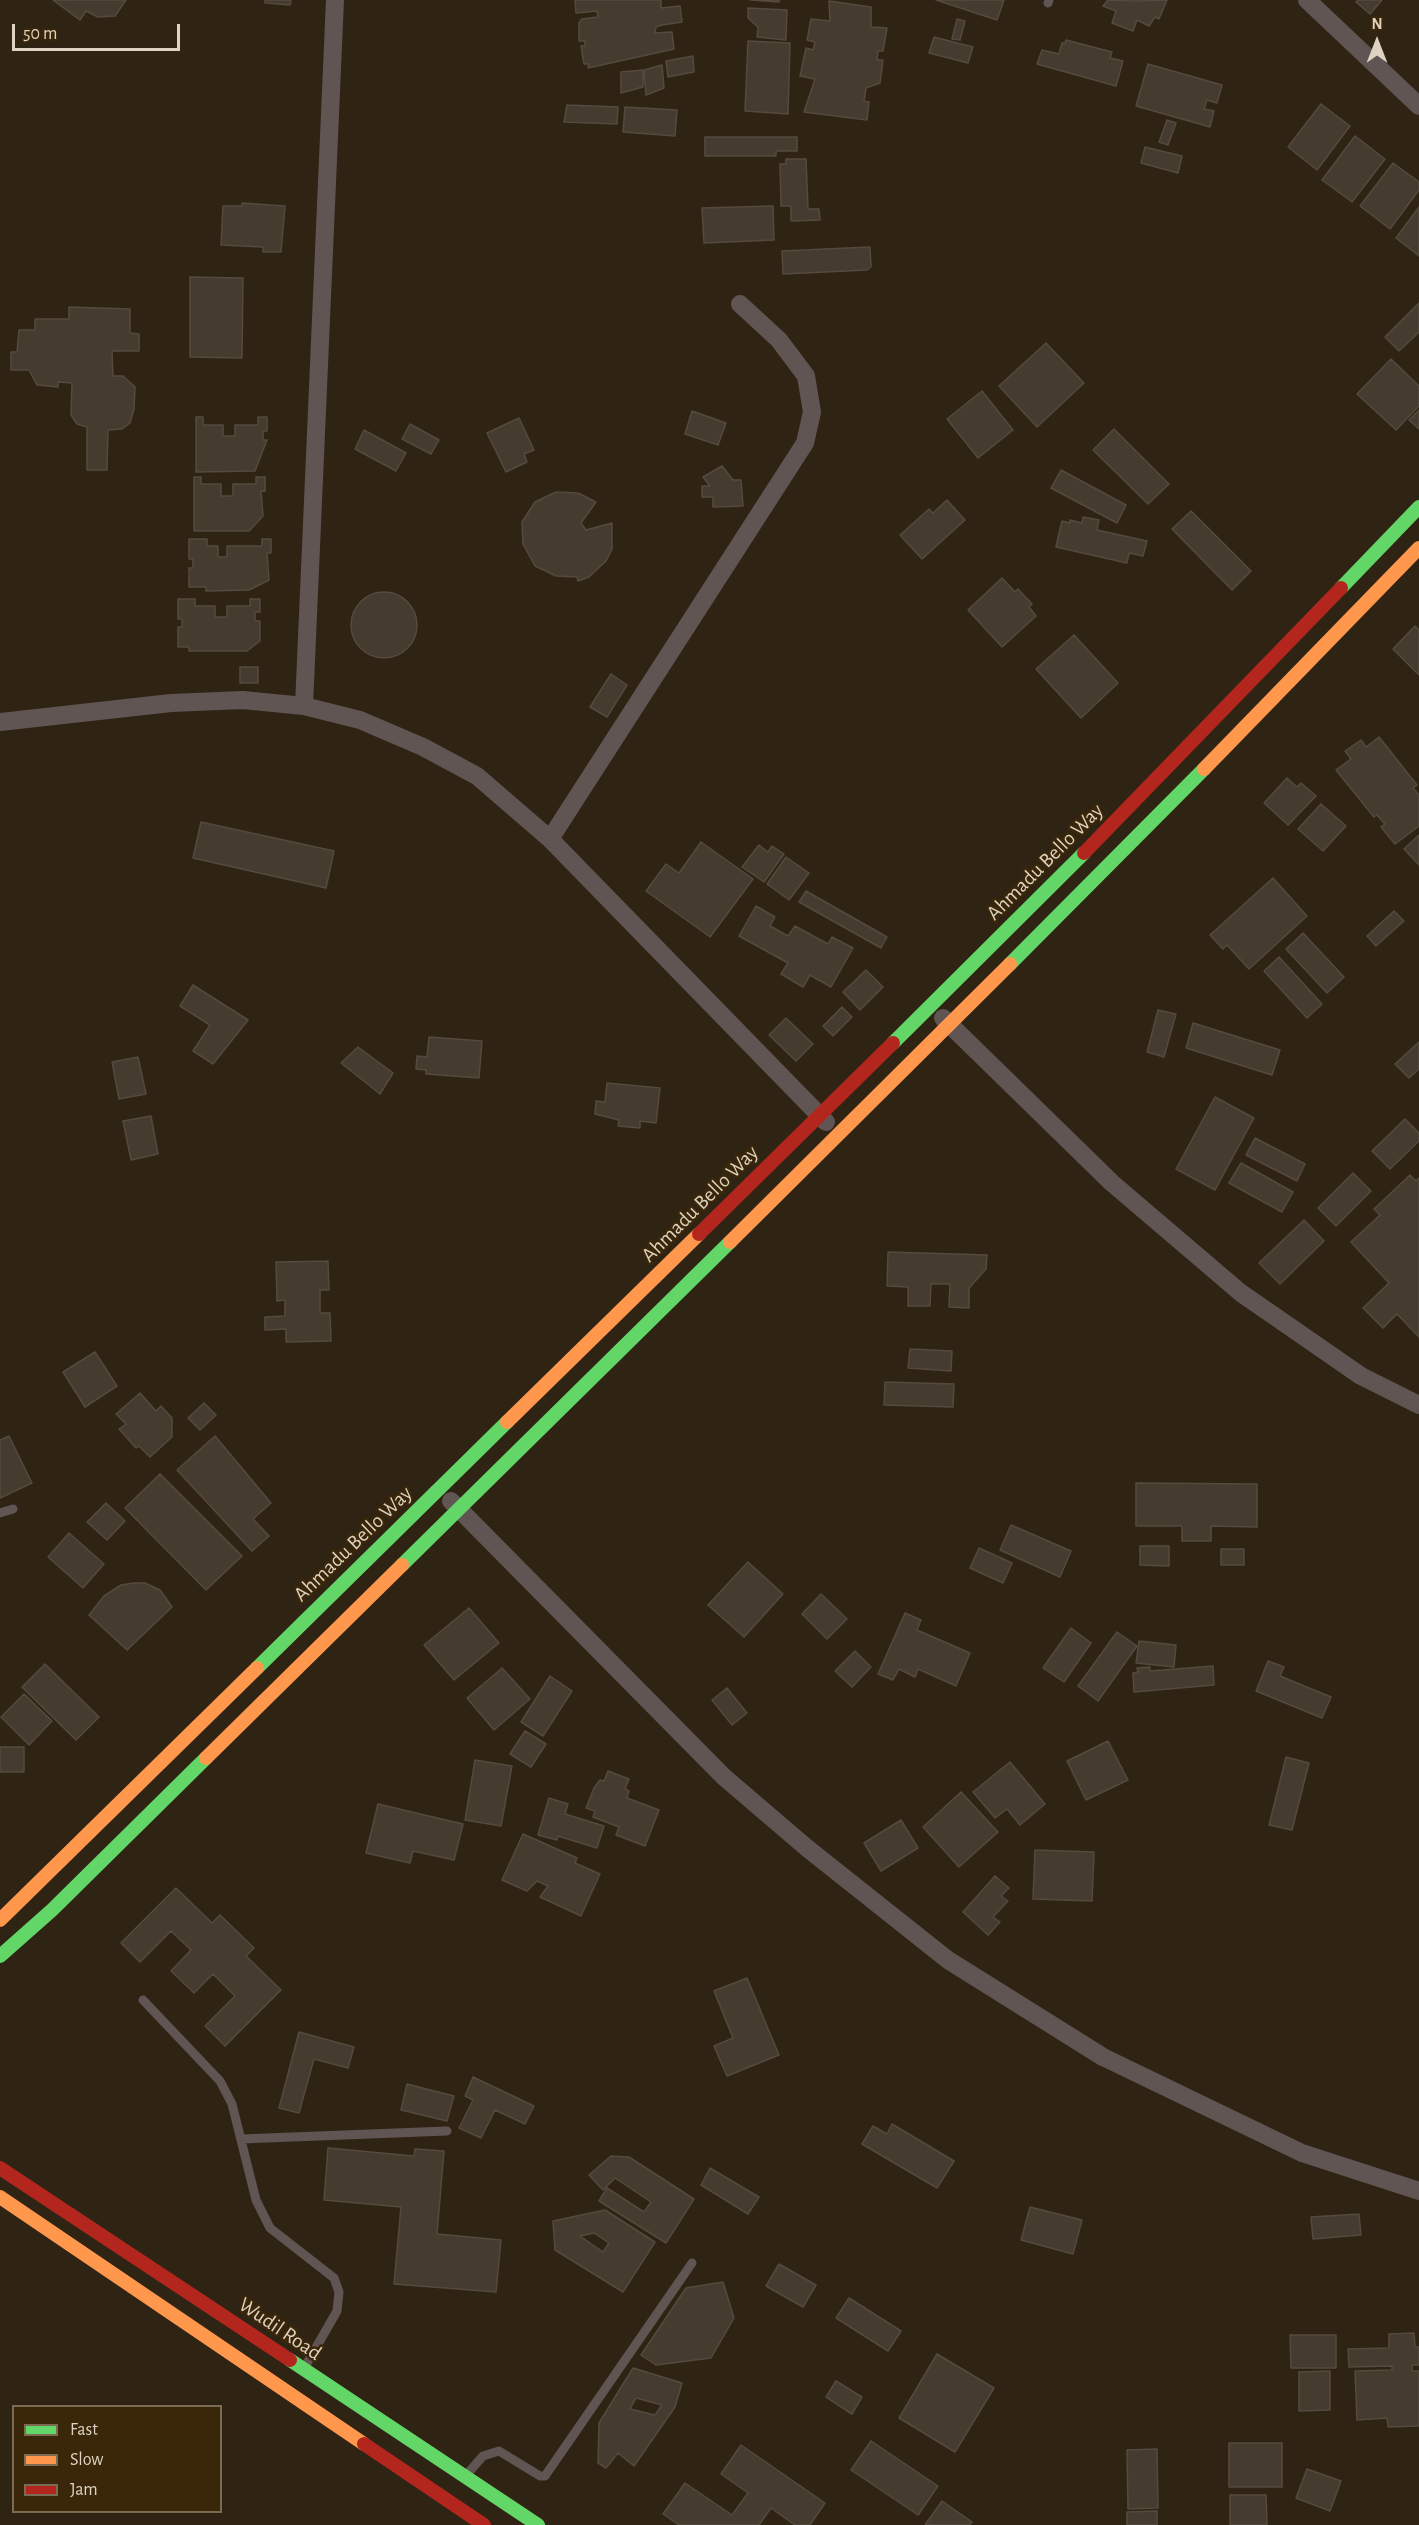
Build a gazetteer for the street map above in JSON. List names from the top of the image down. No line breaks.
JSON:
{"streets":{"main road":["Ahmadu Bello Way","Wudil Road"]},"legend":["Fast","Slow","Jam"],"scale_bar":"50 m","north":"top"}
